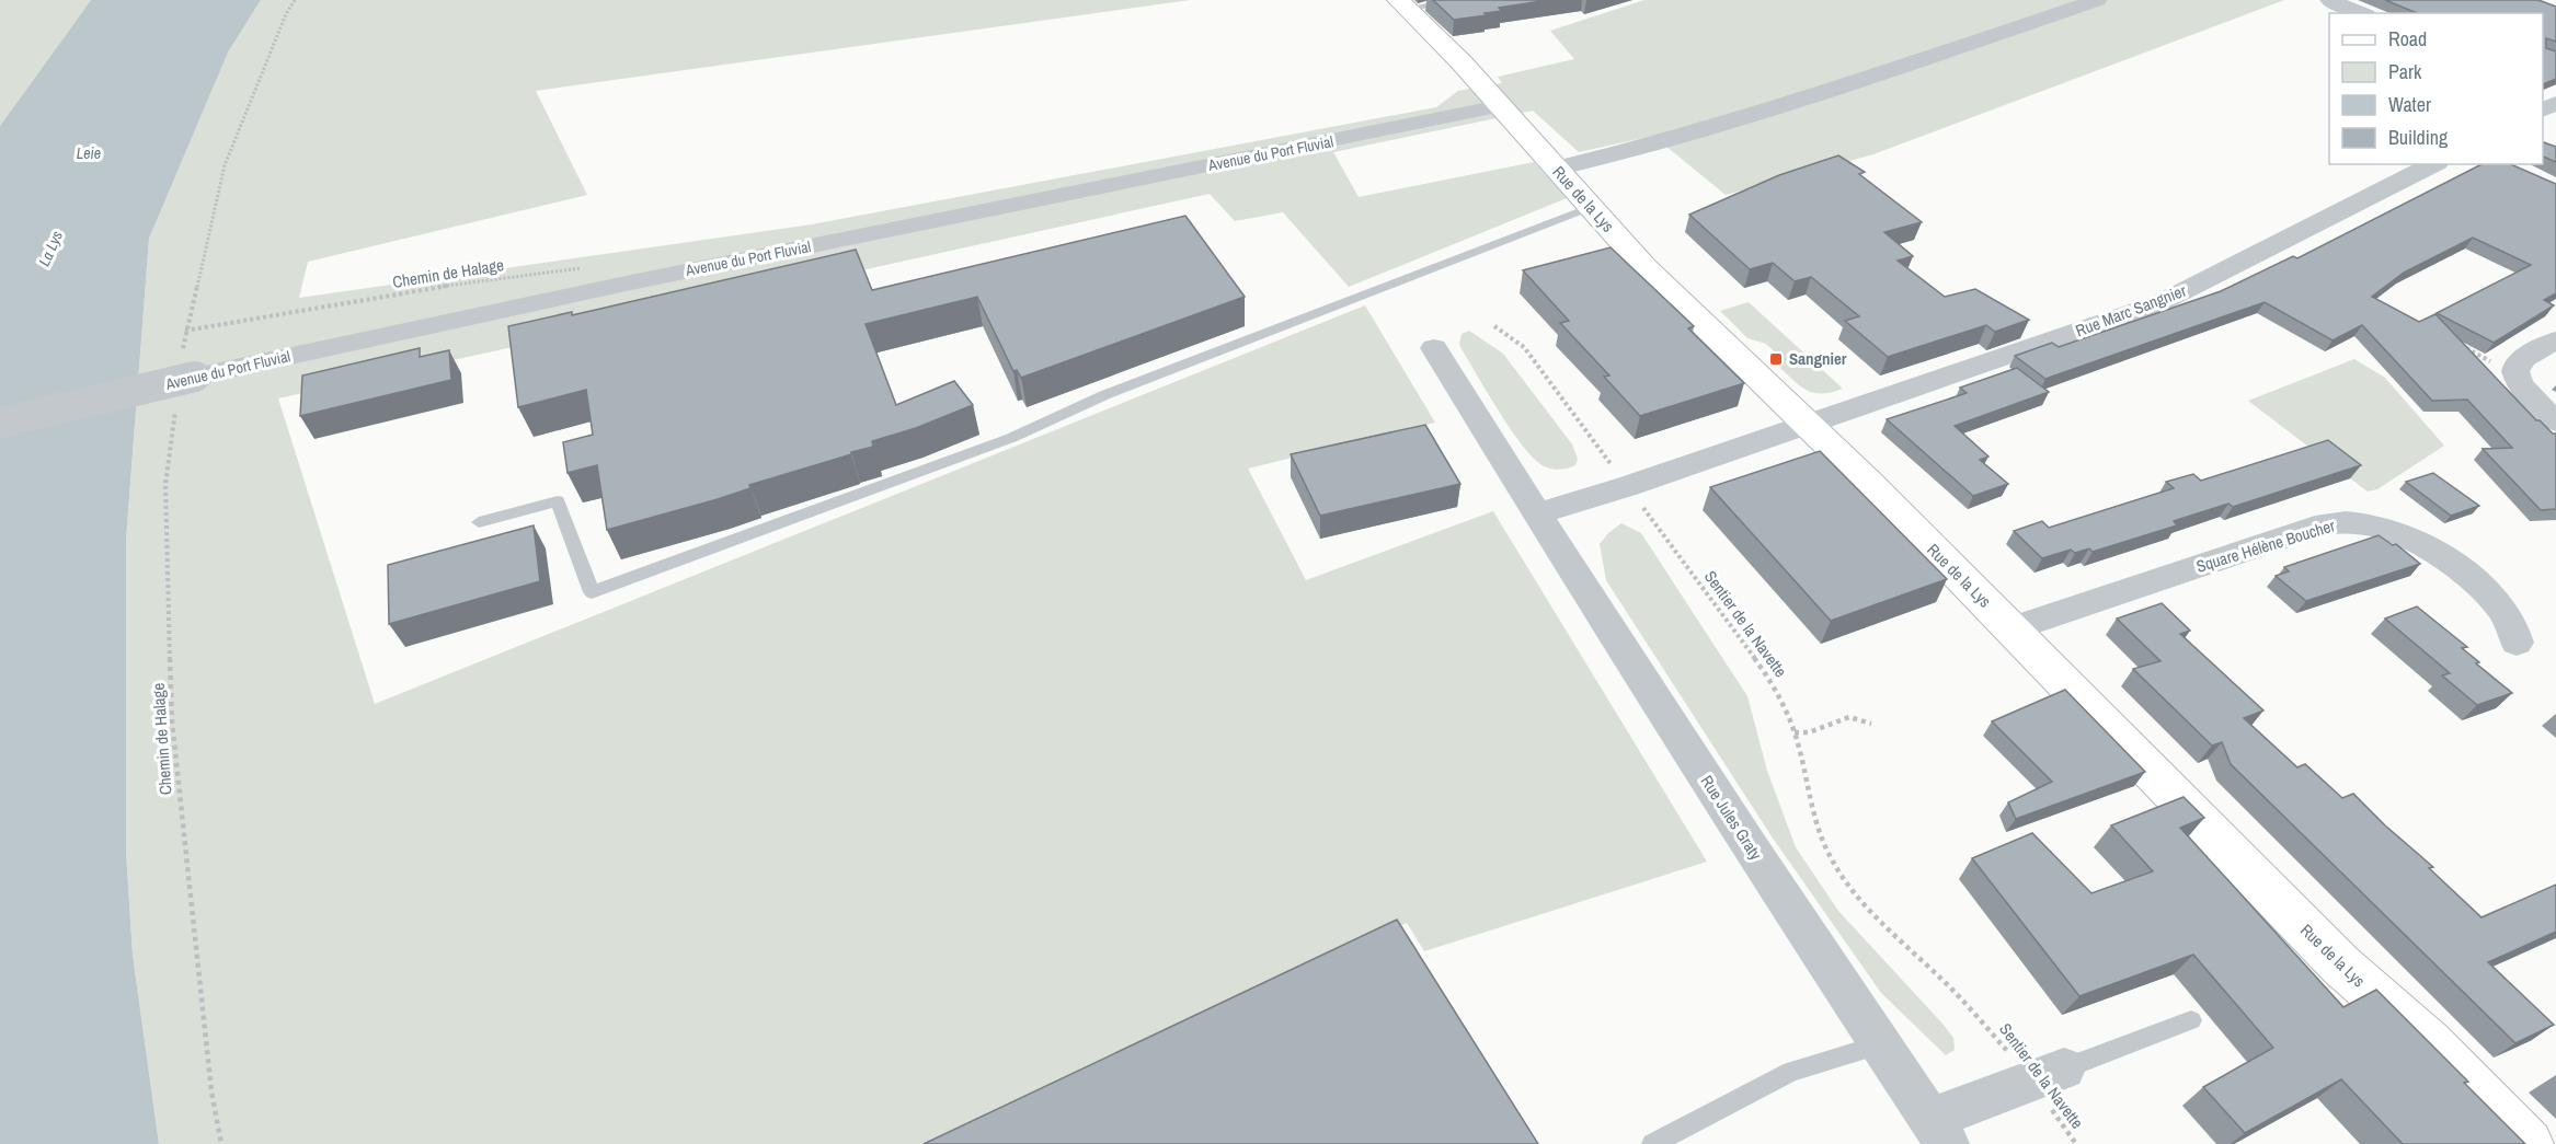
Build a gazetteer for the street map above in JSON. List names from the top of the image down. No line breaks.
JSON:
{"streets":{"main road":["Rue de la Lys"],"street":["Avenue du Port Fluvial","Rue Marc Sangnier","Square Hélène Boucher","Rue Jules Graty"],"path":["Chemin de Halage","Sentier de la Navette"]},"crossings":[["Avenue du Port Fluvial","Rue de la Lys"],["Avenue du Port Fluvial","Chemin de Halage"],["Rue de la Lys","Rue Marc Sangnier"],["Rue de la Lys","Square Hélène Boucher"],["Sentier de la Navette","Rue Jules Graty"]],"water":["Leie","La Lys"],"places":{"transit":["Sangnier"]},"legend":["Road","Park","Water","Building"]}
